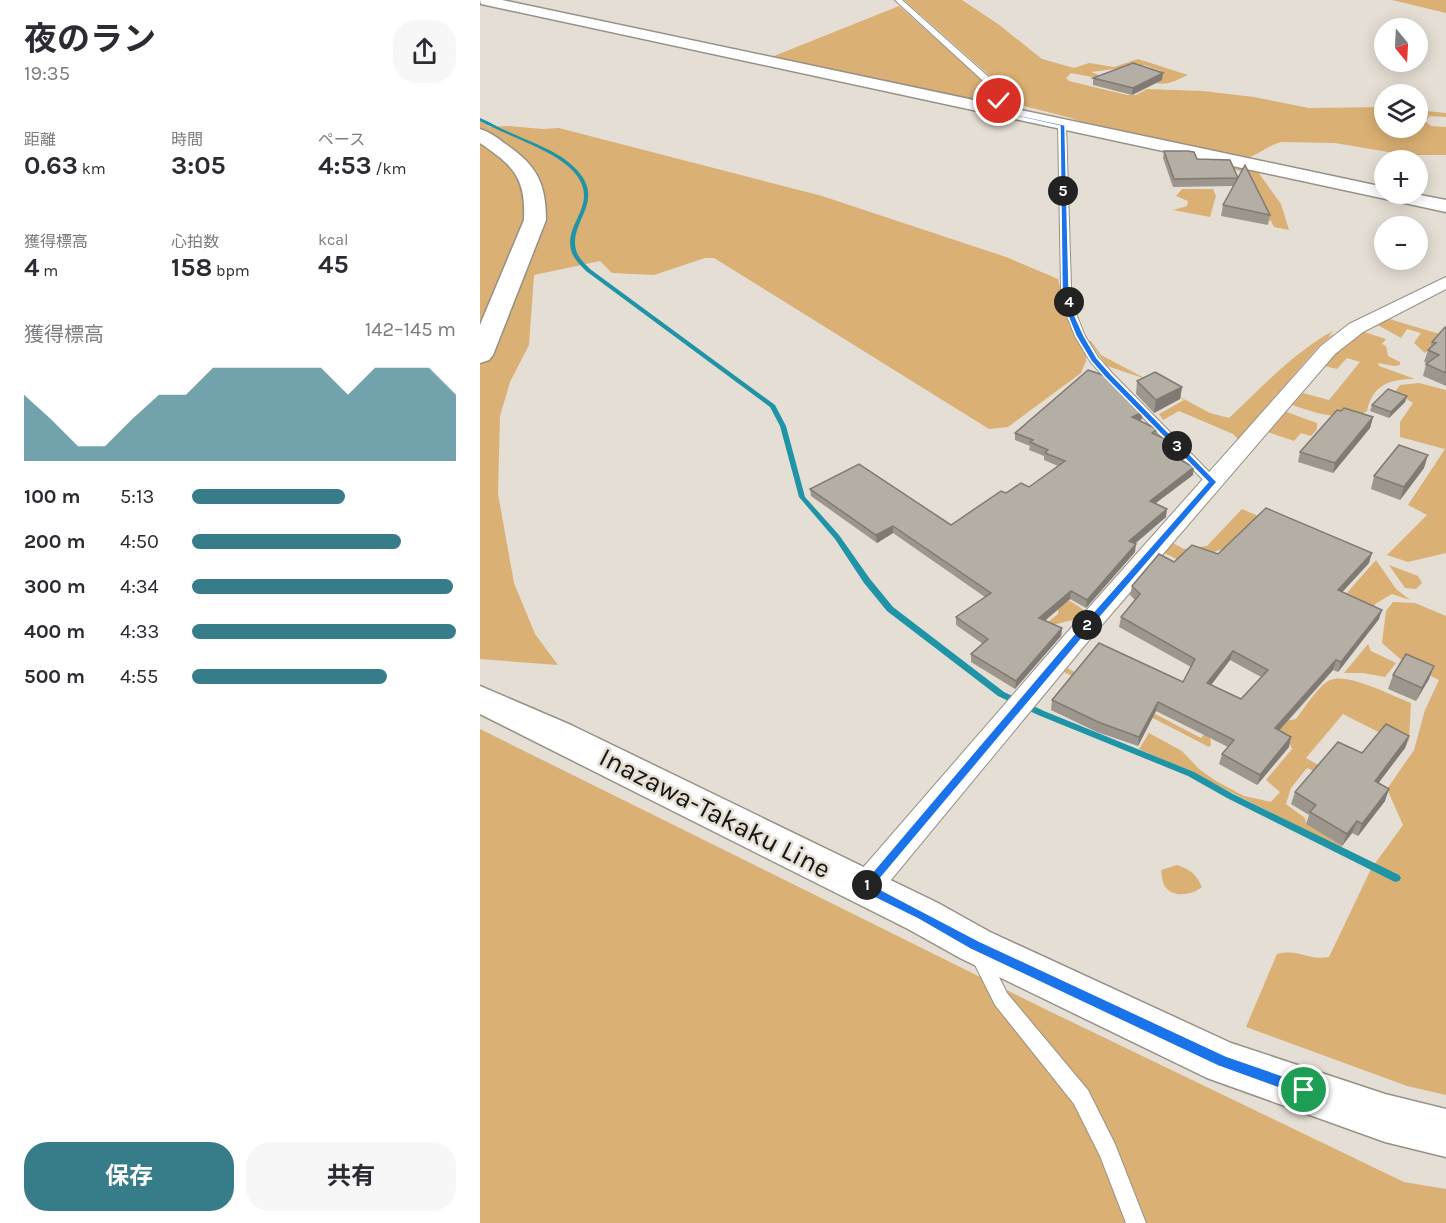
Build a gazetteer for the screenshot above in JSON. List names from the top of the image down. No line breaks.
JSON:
{"streets":{"street":["Inazawa-Takaku Line"]},"north":"bottom","page":{"heading":["夜のラン","19:35"],"map_buttons":["+","−"],"stats":[["距離","0.63 km"],["時間","3:05"],["ペース","4:53 /km"],["獲得標高","4 m"],["心拍数","158 bpm"],["kcal","45"]],"pins":["5","4","3","2","1"],"chart":["獲得標高","142–145 m"],"list":[{"name":"100 m","note":"5:13"},{"name":"200 m","note":"4:50"},{"name":"300 m","note":"4:34"},{"name":"400 m","note":"4:33"},{"name":"500 m","note":"4:55"}],"buttons":["保存","共有"]}}
